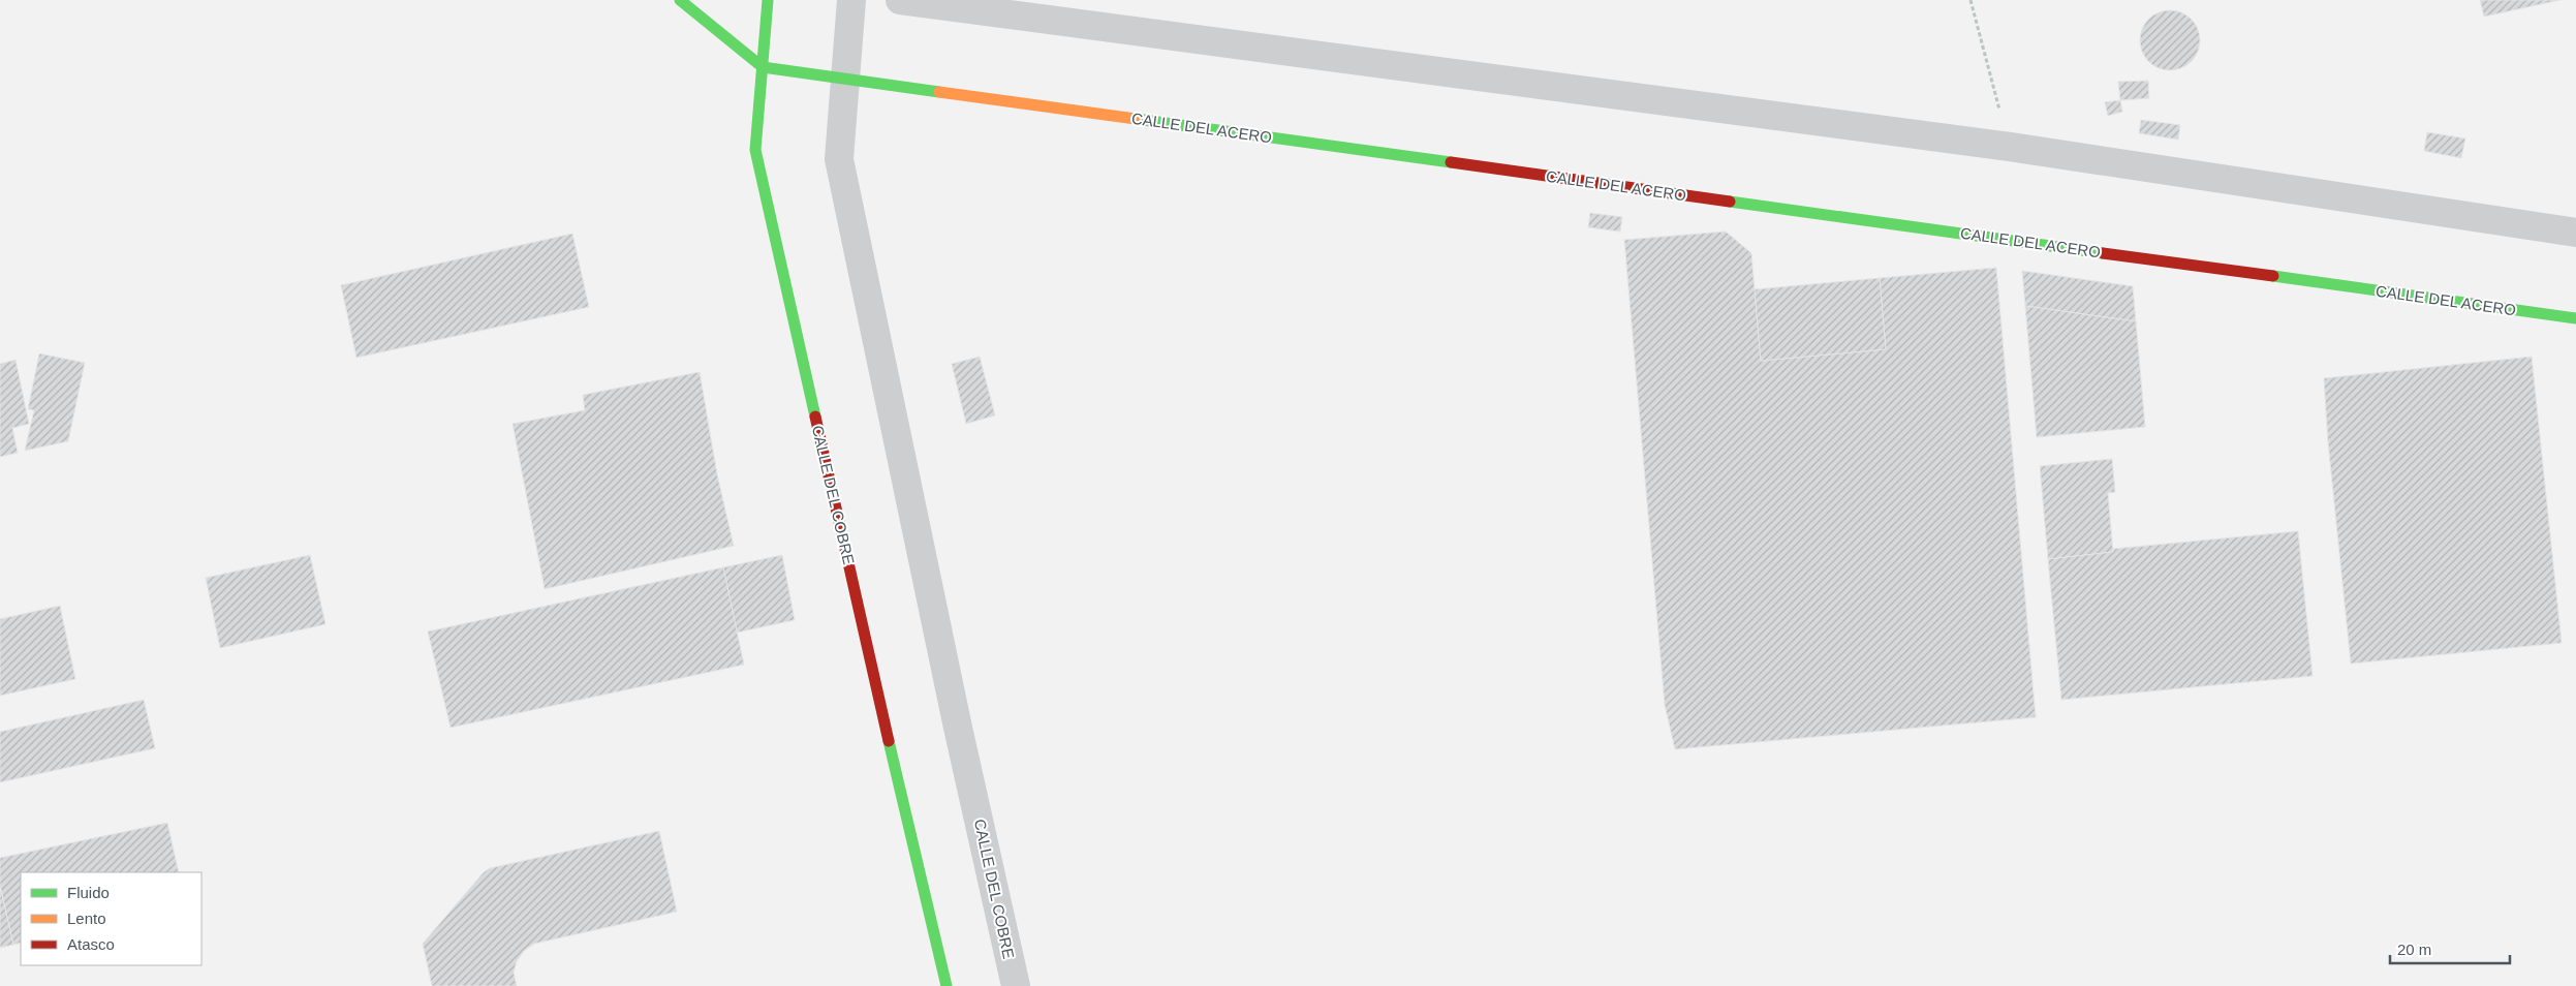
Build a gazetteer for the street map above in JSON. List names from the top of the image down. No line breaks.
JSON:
{"streets":{"street":["CALLE DEL ACERO","CALLE DEL COBRE"]},"crossings":[["CALLE DEL ACERO","CALLE DEL COBRE"]],"legend":["Fluido","Lento","Atasco"],"scale_bar":"20 m"}
